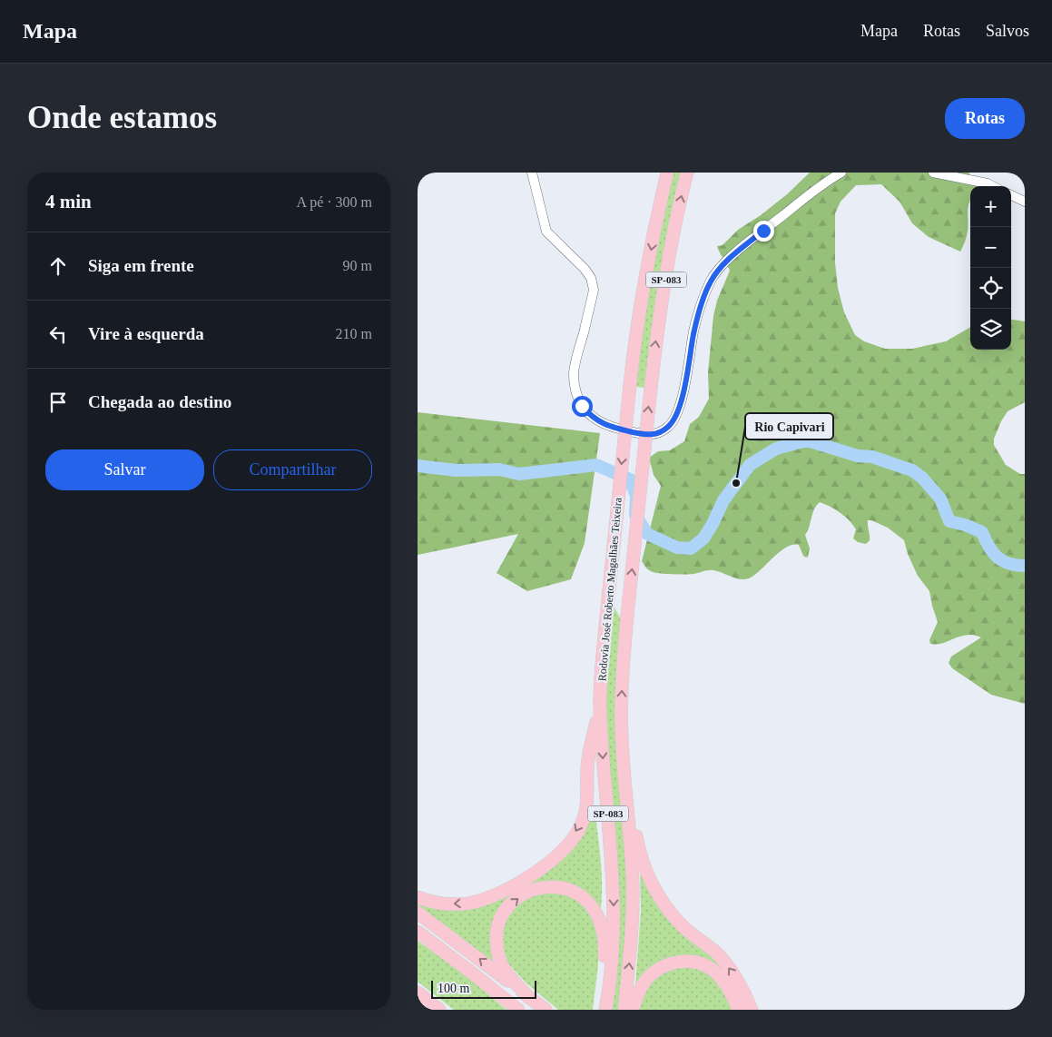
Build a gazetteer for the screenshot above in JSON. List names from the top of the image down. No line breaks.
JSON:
{"streets":{"highway":["SP-083","Rodovia José Roberto Magalhães Teixeira"]},"places":["Rio Capivari"],"scale_bar":"100 m","page":{"header":"Mapa","nav":["Mapa","Rotas","Salvos"],"buttons":["Rotas",["Salvar","Compartilhar"]],"title":"Onde estamos","heading":["4 min","A pé · 300 m"],"map_buttons":["+","−"],"list":[["Siga em frente","90 m"],["Vire à esquerda","210 m"],"Chegada ao destino"],"scale":"100 m"}}
